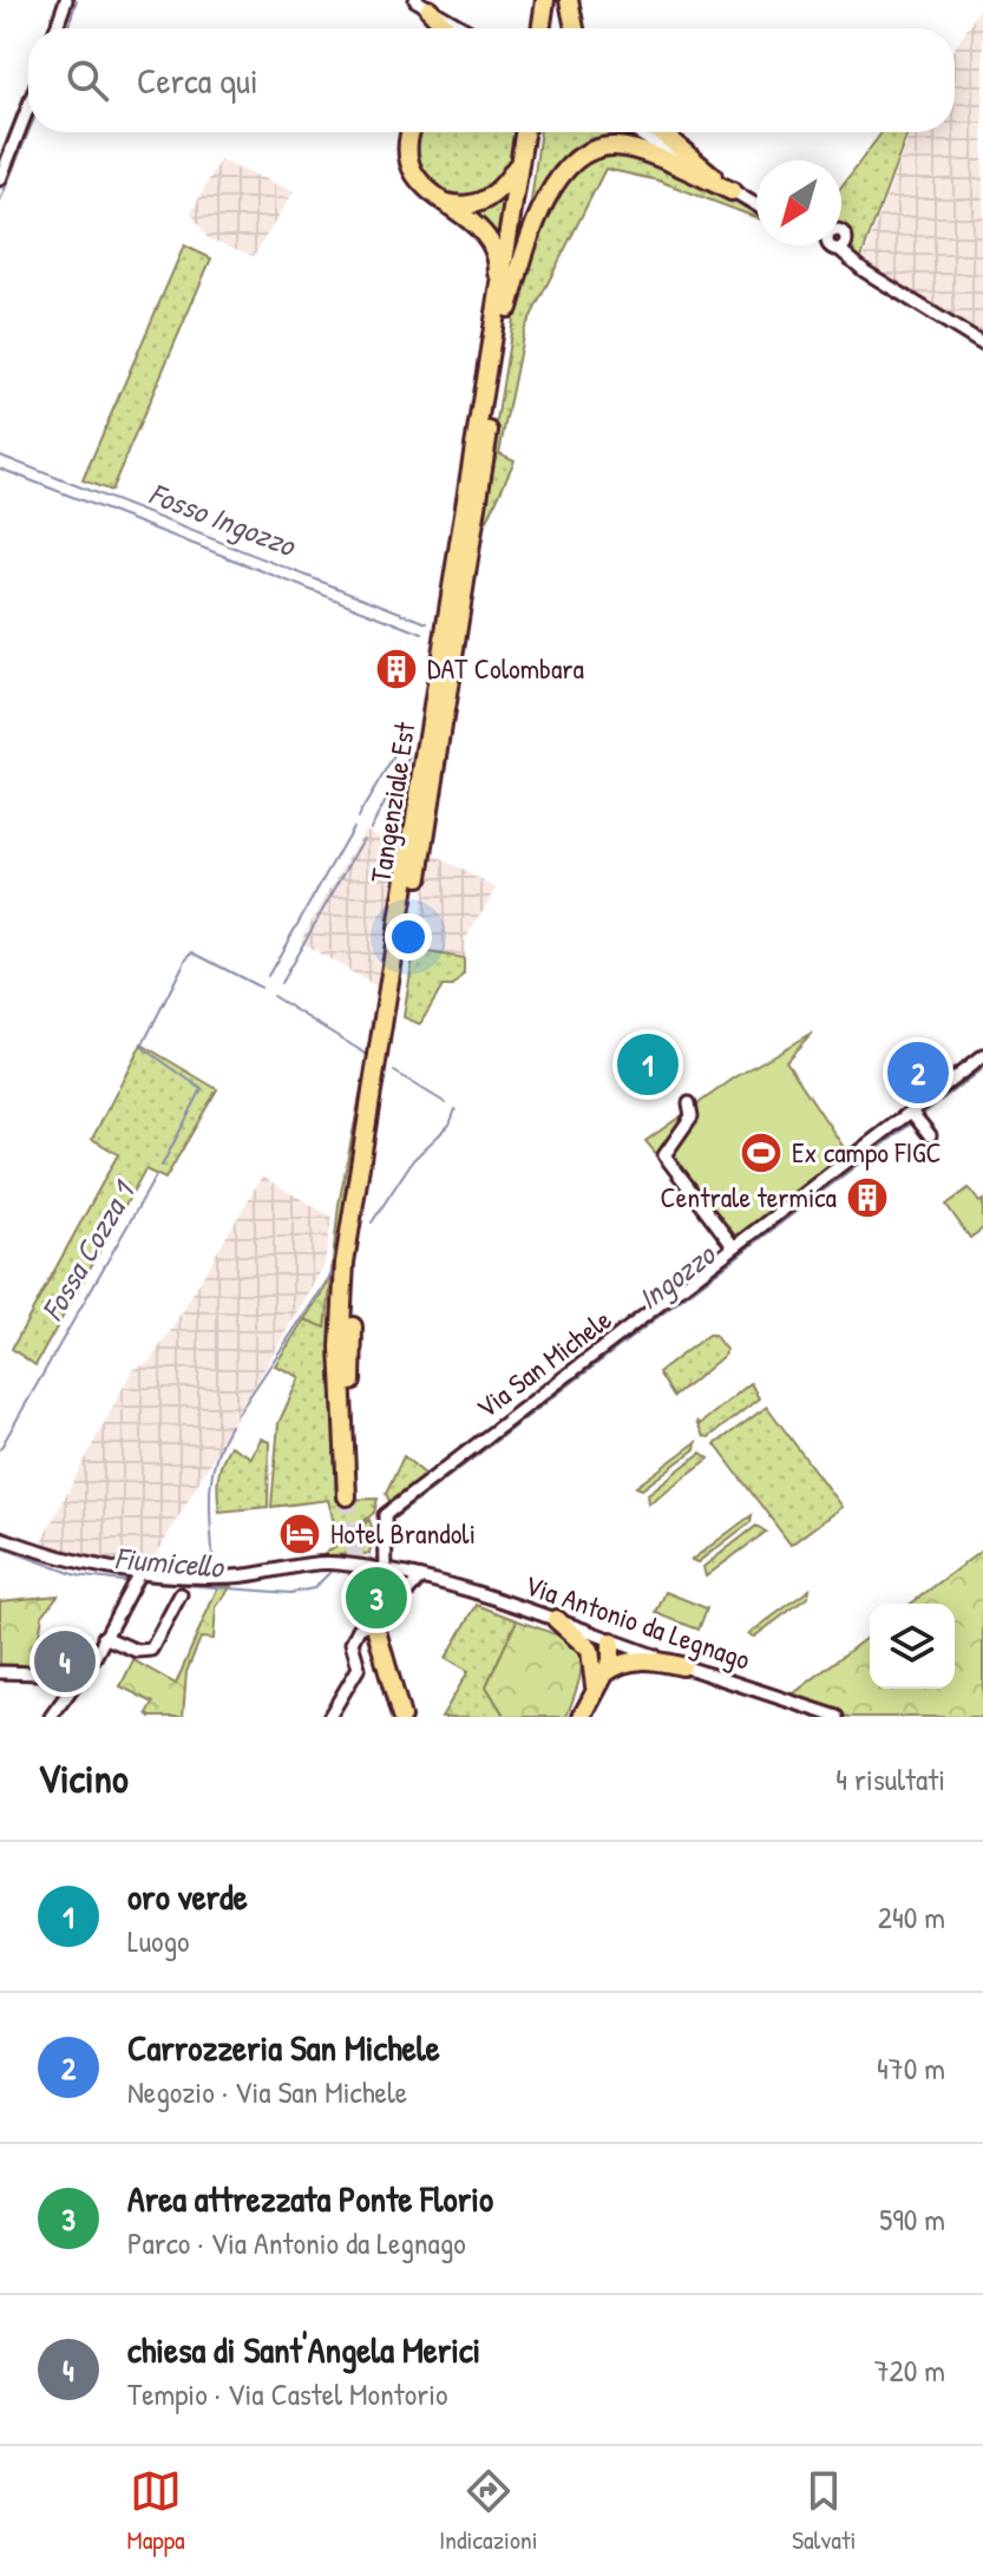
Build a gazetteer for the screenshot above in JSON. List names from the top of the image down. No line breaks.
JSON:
{"streets":{"highway":["Tangenziale Est"],"street":["Via San Michele","Via Antonio da Legnago"]},"crossings":[["Via San Michele","Via Antonio da Legnago"]],"water":["Fosso Ingozzo","Fossa Cozza 1","Ingozzo","Fiumicello"],"places":{"building":["DAT Colombara","Centrale termica"],"sports":["Ex campo FIGC"],"hotel":["Hotel Brandoli"]},"north":"bottom left","page":{"search":"Cerca qui","pins":["1","2","3","4"],"heading":["Vicino","4 risultati"],"list":[{"mark":"1","name":"oro verde","note":"Luogo","value":"240 m"},{"mark":"2","name":"Carrozzeria San Michele","note":"Negozio · Via San Michele","value":"470 m"},{"mark":"3","name":"Area attrezzata Ponte Florio","note":"Parco · Via Antonio da Legnago","value":"590 m"},{"mark":"4","name":"chiesa di Sant'Angela Merici","note":"Tempio · Via Castel Montorio","value":"720 m"}],"nav":["Mappa","Indicazioni","Salvati"]}}
